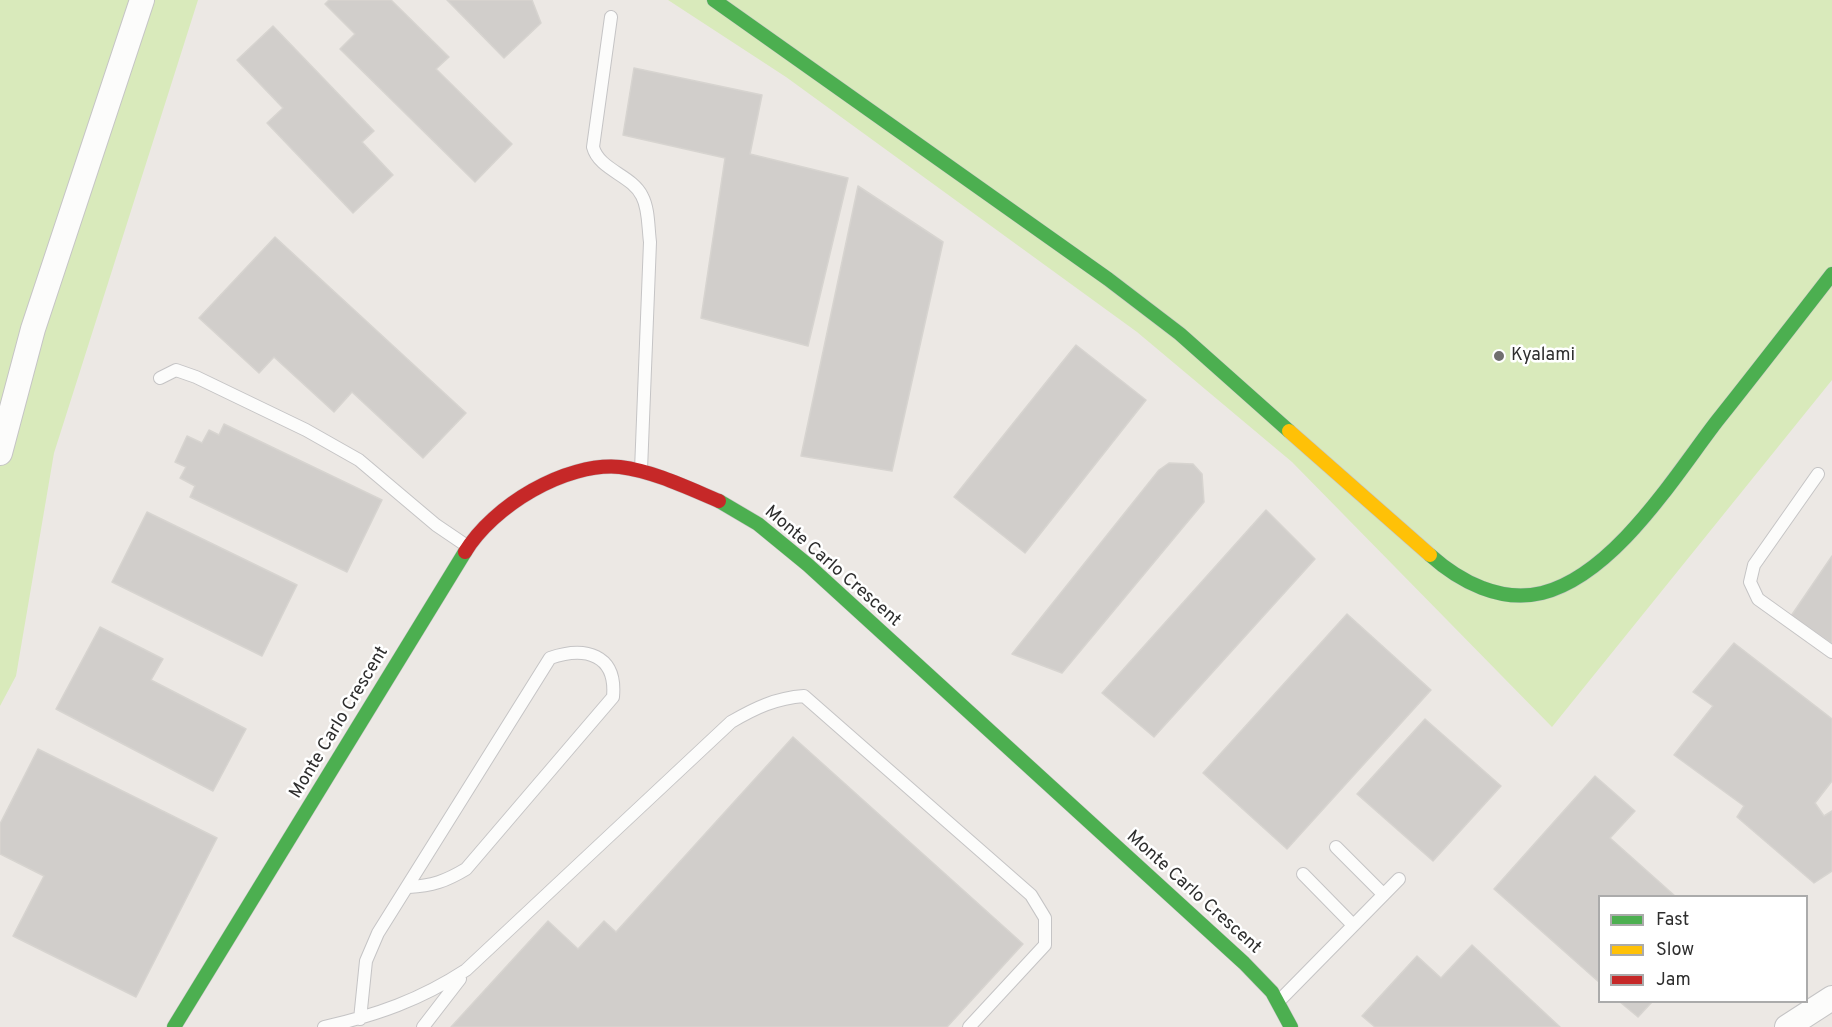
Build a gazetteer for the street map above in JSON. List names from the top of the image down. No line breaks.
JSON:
{"streets":{"street":["Monte Carlo Crescent"]},"places":["Kyalami"],"legend":["Fast","Slow","Jam"]}
